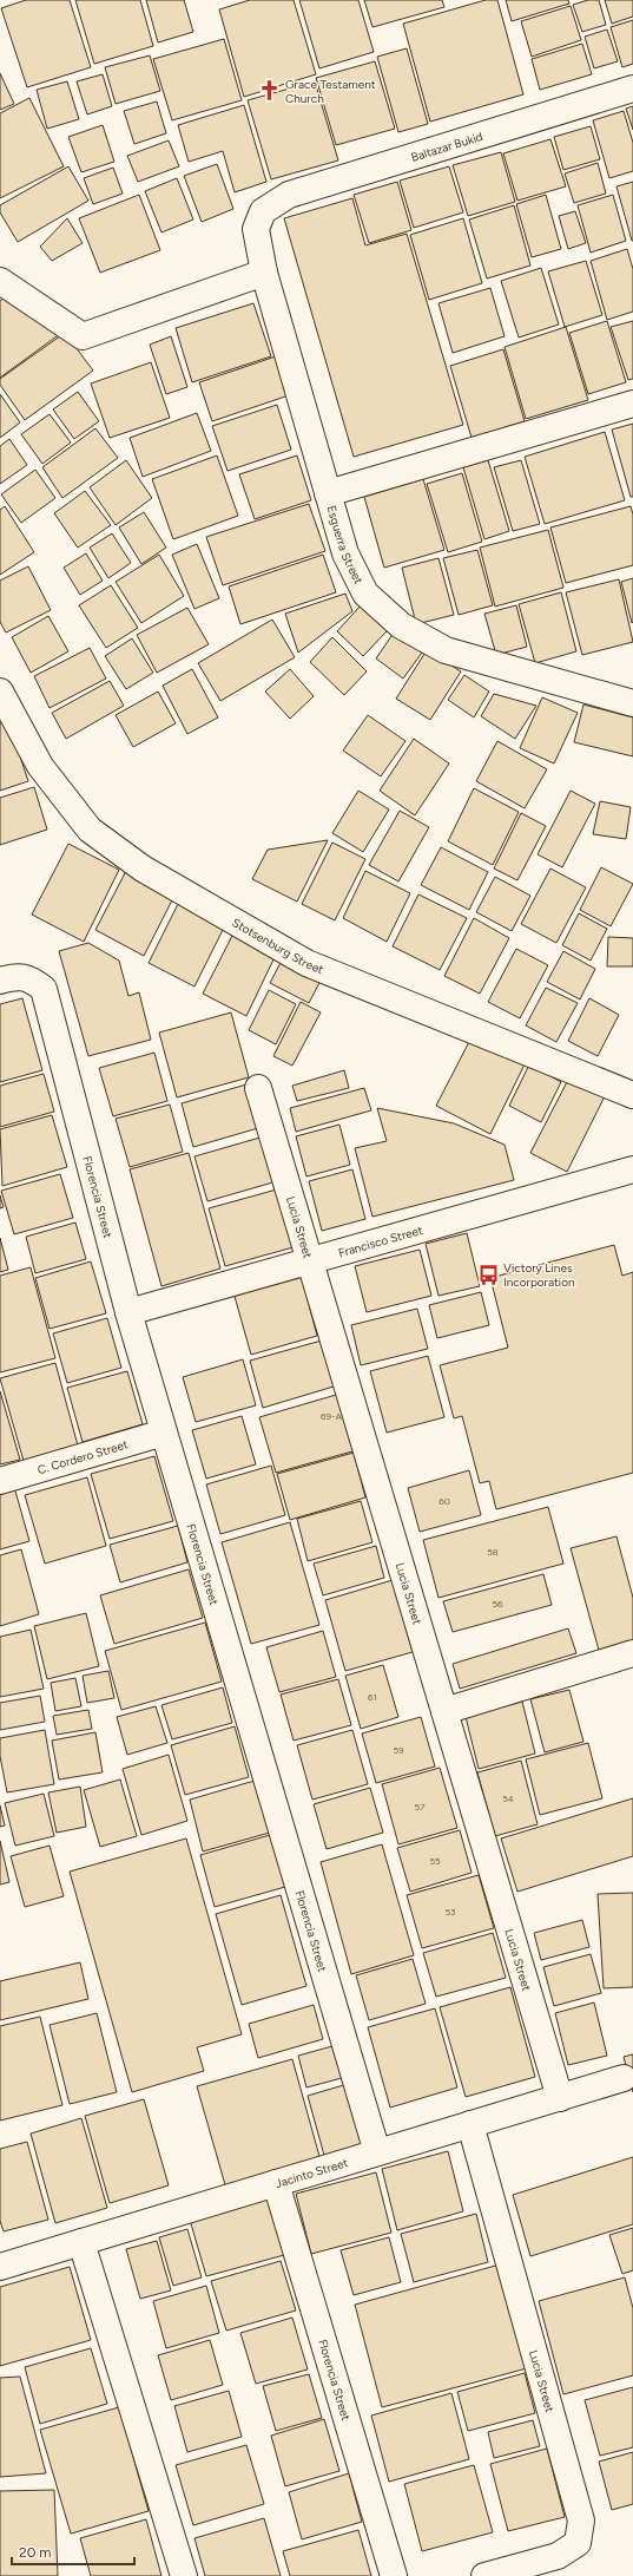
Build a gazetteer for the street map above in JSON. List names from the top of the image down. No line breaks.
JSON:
{"streets":{"street":["Baltazar Bukid","Esguerra Street","Stotsenburg Street","Florencia Street","Lucia Street","Francisco Street","C. Cordero Street","Jacinto Street"]},"crossings":[["Baltazar Bukid","Esguerra Street"],["Florencia Street","Francisco Street"],["Florencia Street","C. Cordero Street"],["Florencia Street","Jacinto Street"],["Lucia Street","Francisco Street"],["Lucia Street","Jacinto Street"]],"places":{"church":["Grace Testament Church"],"bus stop":["Victory Lines Incorporation"]},"house_numbers":["69-A","60","58","56","61","59","54","57","55","53"],"scale_bar":"20 m"}
